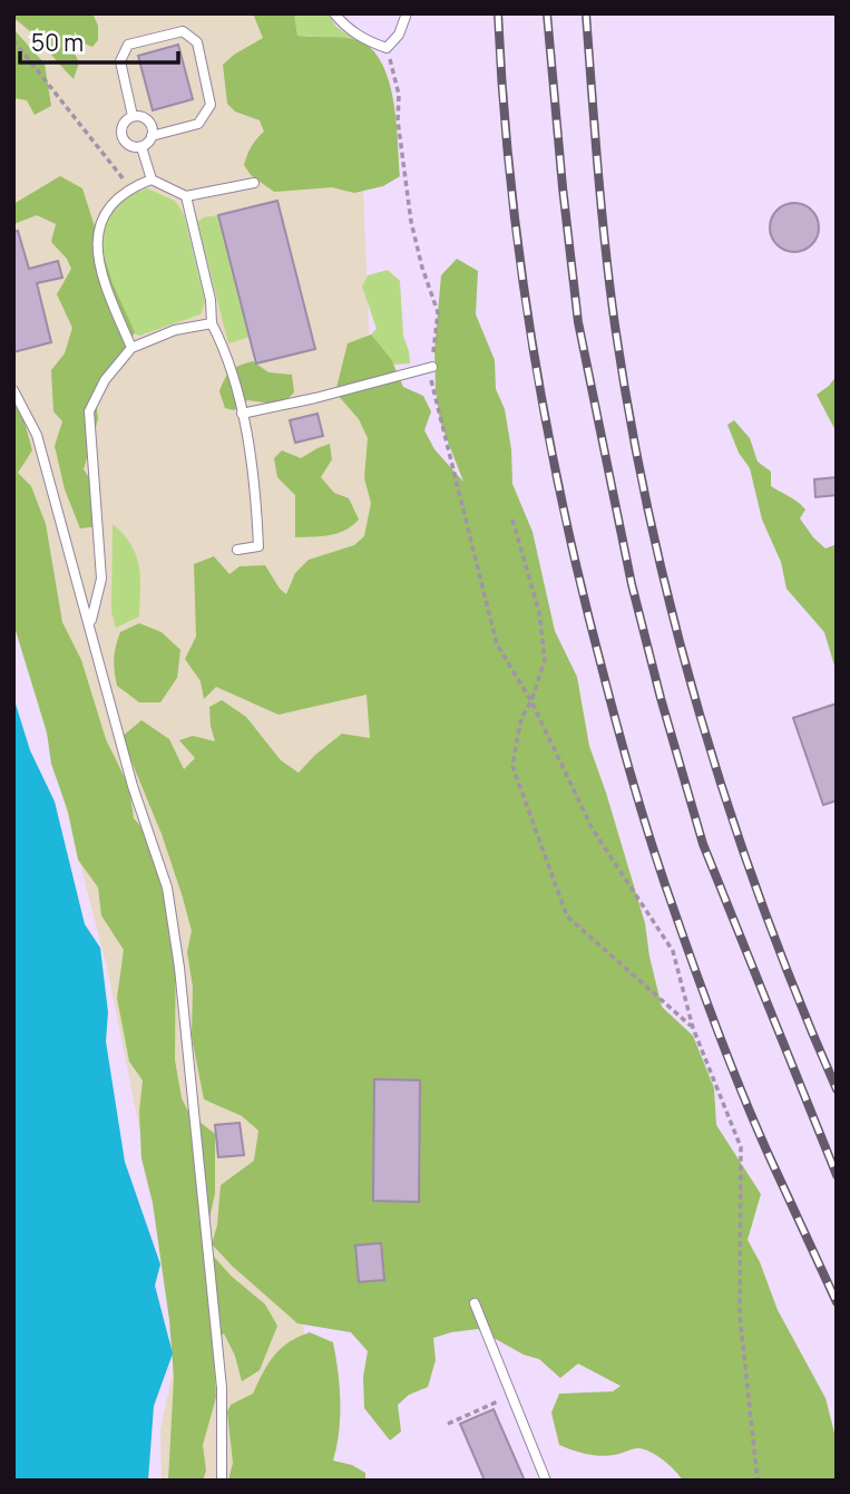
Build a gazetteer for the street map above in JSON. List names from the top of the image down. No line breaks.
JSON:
{"scale_bar":"50 m"}
